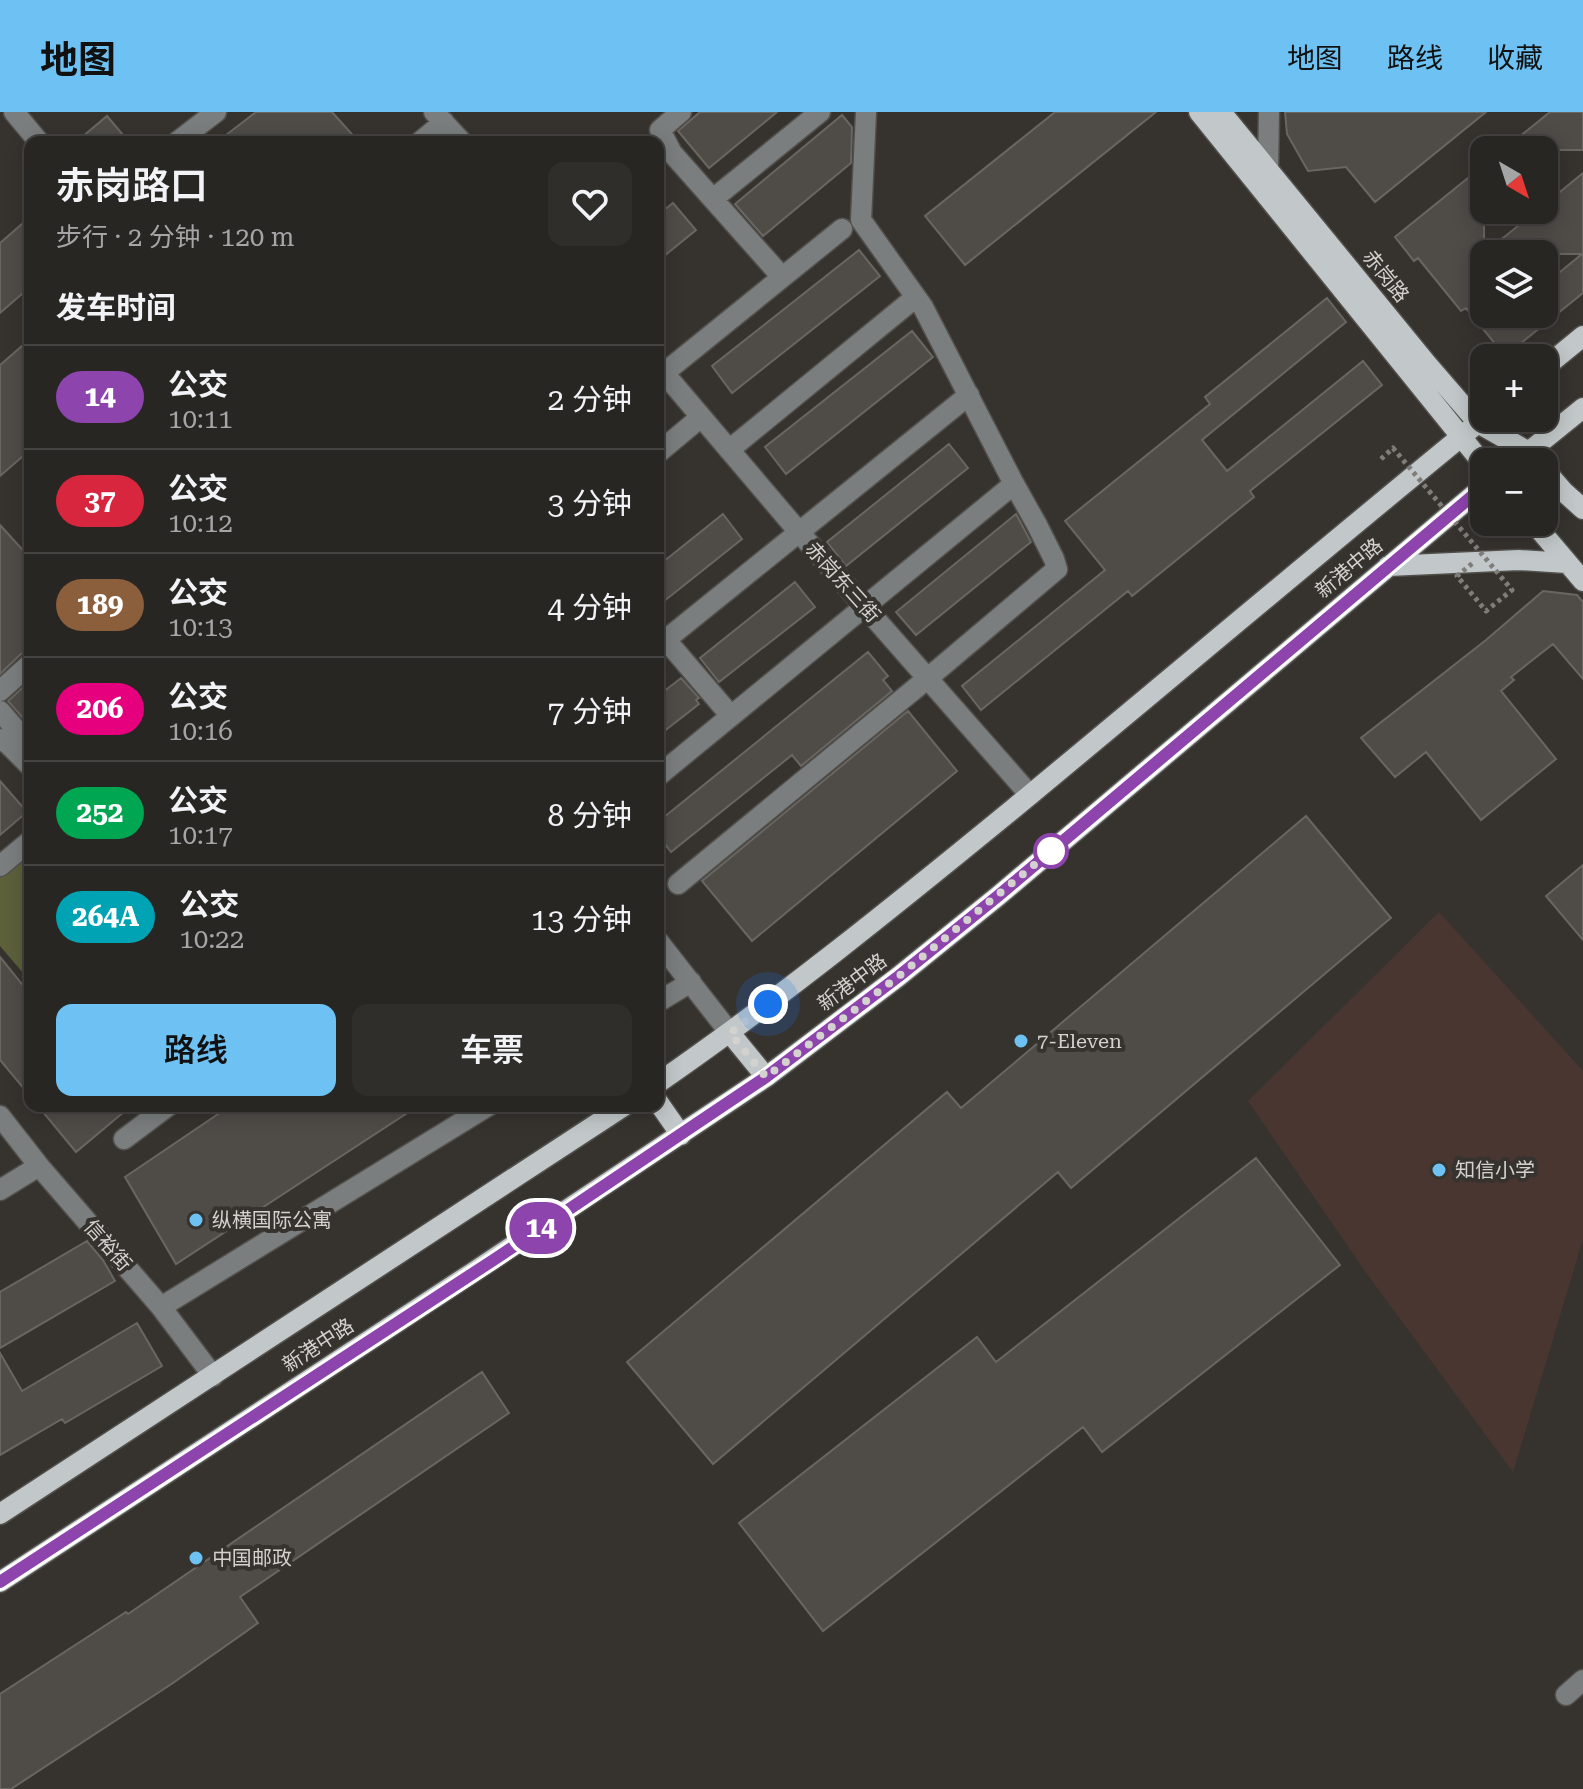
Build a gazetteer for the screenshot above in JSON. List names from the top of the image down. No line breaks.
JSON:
{"streets":{"main road":["赤岗路","新港中路"],"street":["赤岗东三街","信裕街"]},"crossings":[["新港中路","赤岗东三街"],["新港中路","信裕街"]],"places":["7-Eleven","知信小学","纵横国际公寓","中国邮政"],"lines":["bus line 14"],"north":"bottom right","page":{"header":"地图","nav":["地图","路线","收藏"],"on_map":"14","map_buttons":["+","−"],"heading":[["赤岗路口","步行 · 2 分钟 · 120 m"],"发车时间"],"list":[{"mark":"14","name":"公交","note":"10:11","value":"2 分钟"},{"mark":"37","name":"公交","note":"10:12","value":"3 分钟"},{"mark":"189","name":"公交","note":"10:13","value":"4 分钟"},{"mark":"206","name":"公交","note":"10:16","value":"7 分钟"},{"mark":"252","name":"公交","note":"10:17","value":"8 分钟"},{"mark":"264A","name":"公交","note":"10:22","value":"13 分钟"}],"buttons":["路线","车票"]}}
